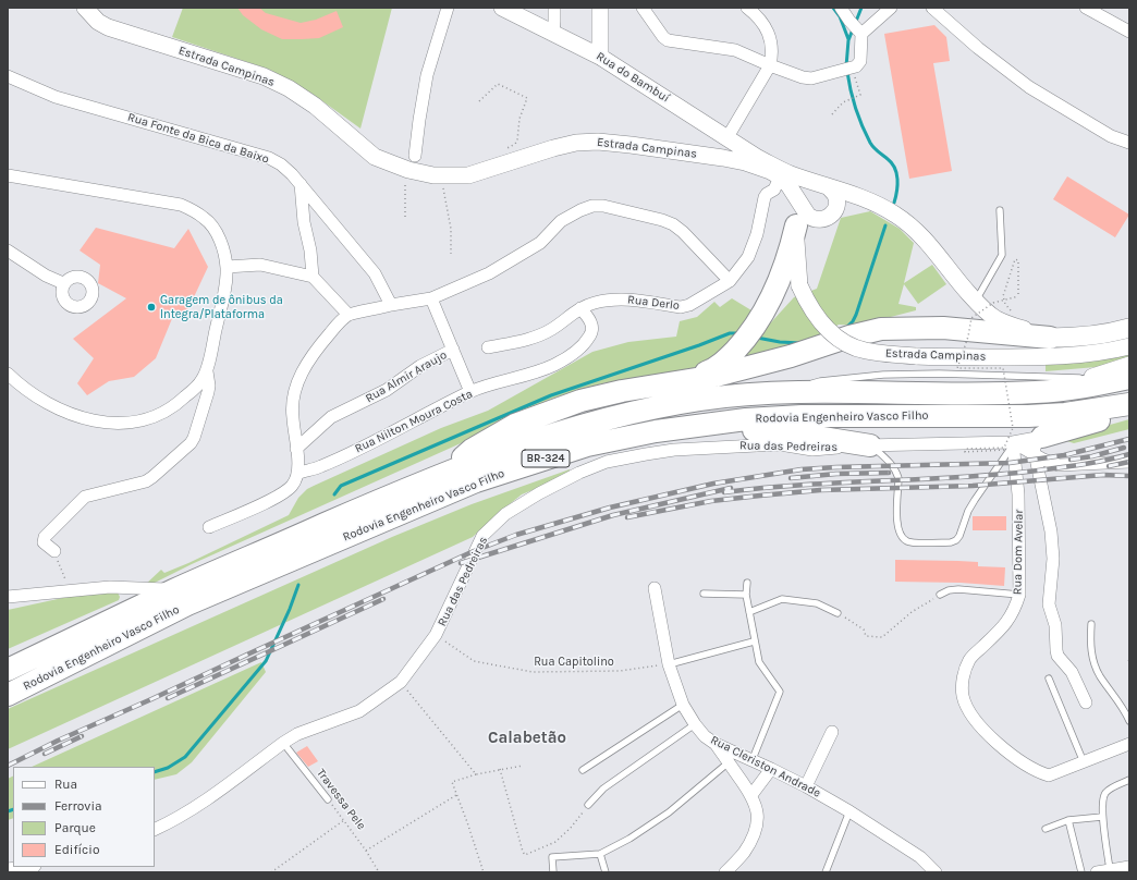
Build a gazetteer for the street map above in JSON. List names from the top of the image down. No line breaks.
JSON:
{"streets":{"highway":["Rodovia Engenheiro Vasco Filho","BR-324"],"main road":["Estrada Campinas","Rua do Bambuí"],"street":["Rua Fonte da Bica da Baixo","Rua Derlo","Rua Almir Araujo","Rua Nilton Moura Costa","Rua das Pedreiras","Rua Dom Avelar","Rua Cleriston Andrade"],"lane":["Travessa Pele"],"path":["Rua Capitolino"]},"crossings":[["Estrada Campinas","Rua Derlo"],["Rua Derlo","Rua Nilton Moura Costa"],["Rua das Pedreiras","Rua Dom Avelar"],["Rua das Pedreiras","Rua Capitolino"],["Rua das Pedreiras","Travessa Pele"],["Rua Capitolino","Rua Cleriston Andrade"]],"districts":["Calabetão"],"places":["Garagem de ônibus da Integra/Plataforma"],"legend":["Rua","Ferrovia","Parque","Edifício"]}
